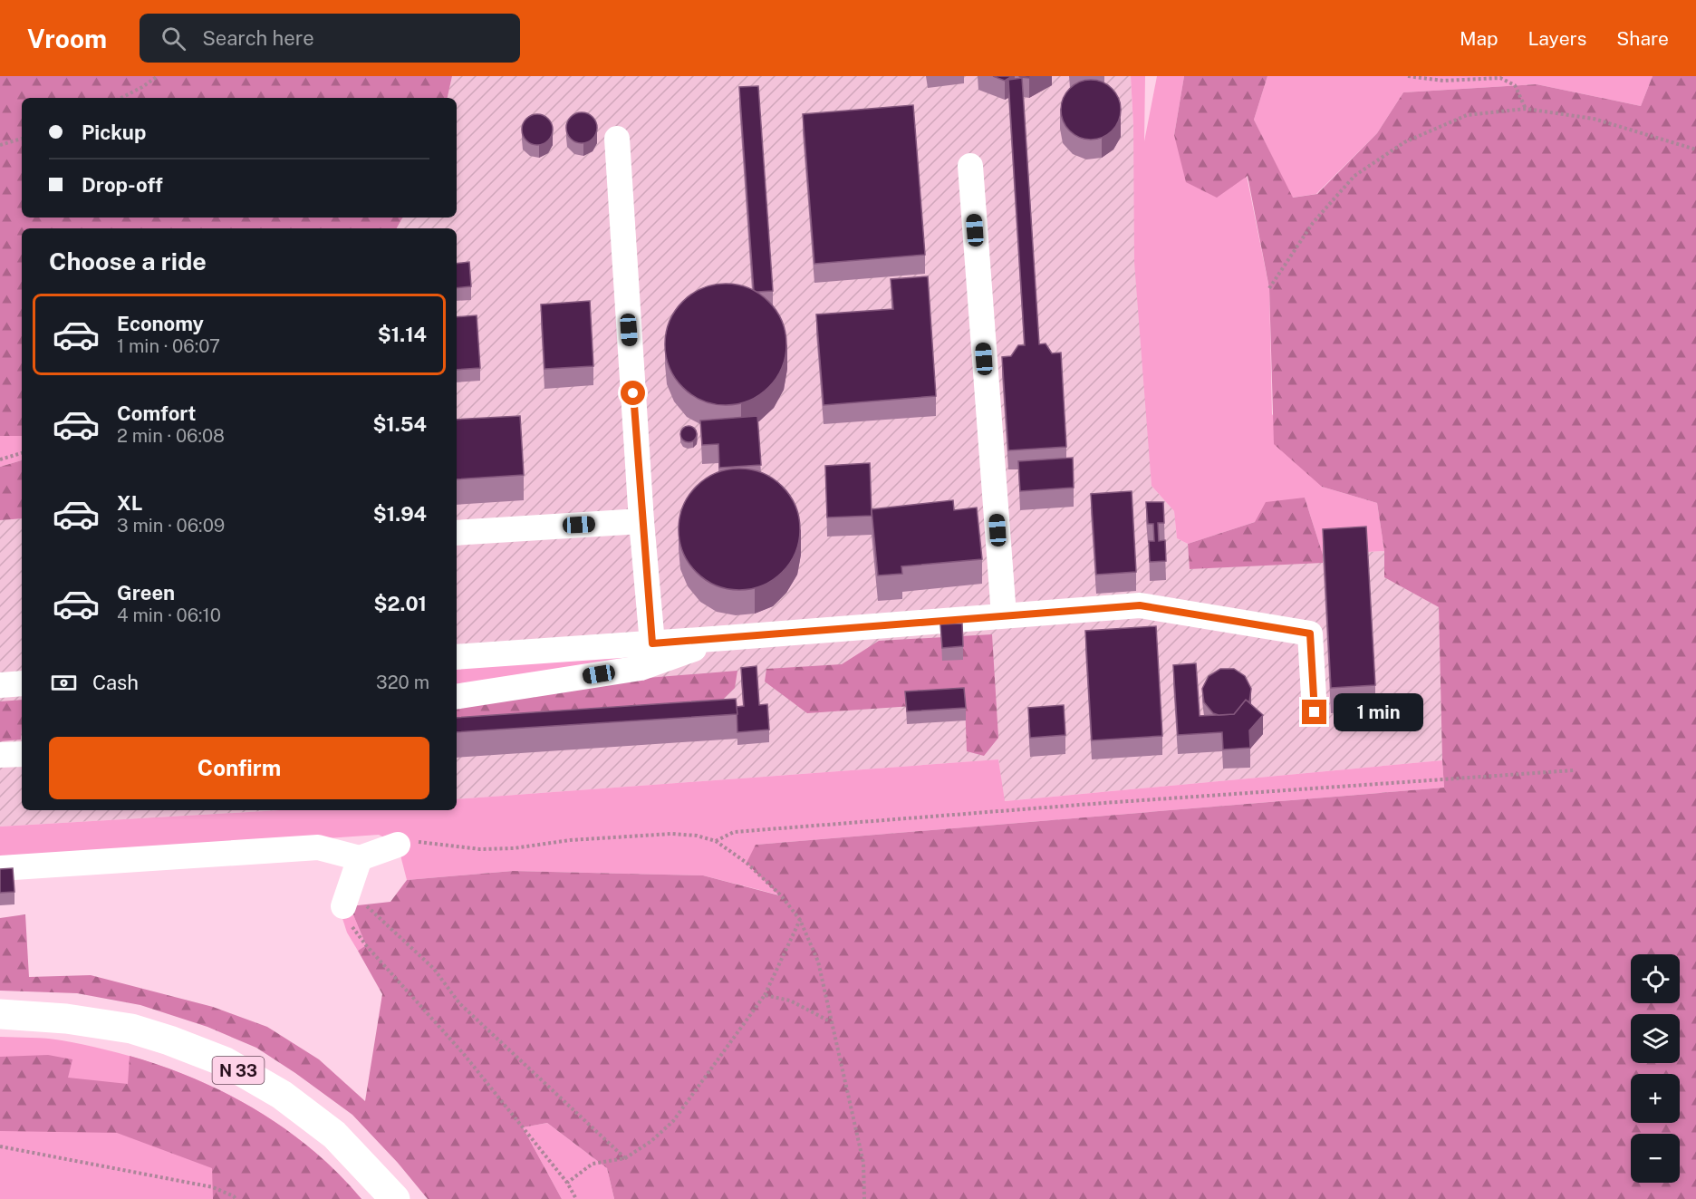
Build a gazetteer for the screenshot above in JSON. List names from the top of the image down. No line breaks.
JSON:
{"streets":{"main road":["N 33"]},"page":{"header":"Vroom","search":"Search here","nav":["Map","Layers","Share"],"banner":["Pickup","Drop-off"],"heading":"Choose a ride","list":[{"name":"Economy","note":"1 min · 06:07","value":"$1.14"},{"name":"Comfort","note":"2 min · 06:08","value":"$1.54"},{"name":"XL","note":"3 min · 06:09","value":"$1.94"},{"name":"Green","note":"4 min · 06:10","value":"$2.01"}],"pay":["Cash","320 m"],"bubble":"1 min","buttons":"Confirm","map_buttons":["+","−"]}}
